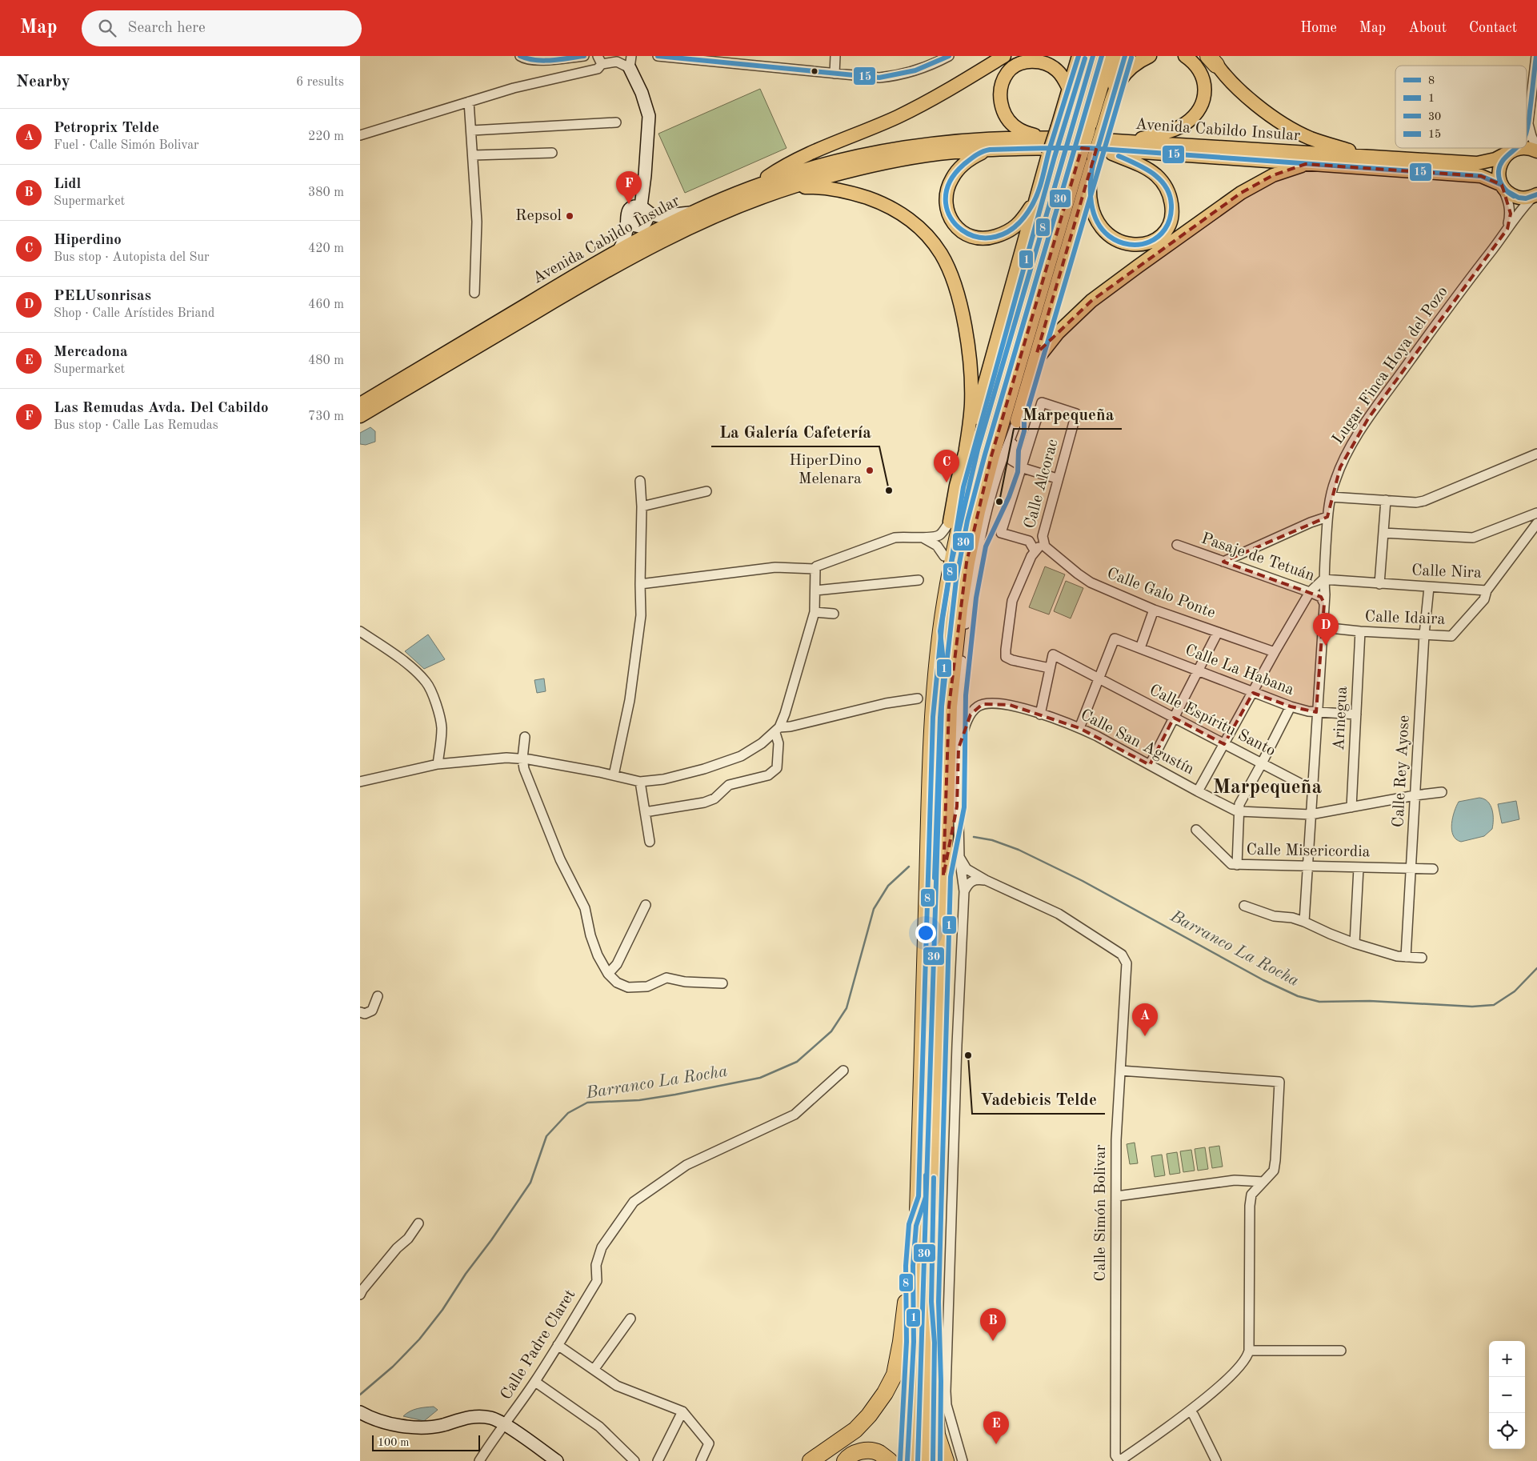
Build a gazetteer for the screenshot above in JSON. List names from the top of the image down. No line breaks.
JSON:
{"streets":{"main road":["Avenida Cabildo Insular"],"street":["Lugar Finca Hoya del Pozo","Calle Alcorac","Pasaje de Tetuán","Calle Nira","Calle Galo Ponte","Calle Idaira","Calle La Habana","Arinegua","Calle Espíritu Santo","Calle San Agustín","Calle Rey Ayose","Calle Misericordia","Calle Simón Bolivar","Calle Padre Claret"]},"crossings":[["Avenida Cabildo Insular","Lugar Finca Hoya del Pozo"],["Lugar Finca Hoya del Pozo","Pasaje de Tetuán"],["Lugar Finca Hoya del Pozo","Calle Nira"],["Lugar Finca Hoya del Pozo","Calle Idaira"],["Lugar Finca Hoya del Pozo","Calle La Habana"],["Lugar Finca Hoya del Pozo","Calle Espíritu Santo"],["Lugar Finca Hoya del Pozo","Calle San Agustín"],["Lugar Finca Hoya del Pozo","Calle Misericordia"],["Calle Alcorac","Calle Galo Ponte"],["Calle Nira","Calle Idaira"],["Calle Nira","Calle Rey Ayose"],["Calle Idaira","Arinegua"],["Calle Idaira","Calle Rey Ayose"],["Calle La Habana","Arinegua"],["Calle La Habana","Calle Espíritu Santo"],["Arinegua","Calle San Agustín"],["Calle San Agustín","Calle Rey Ayose"],["Calle Rey Ayose","Calle Misericordia"]],"districts":["Marpequeña"],"water":["Barranco La Rocha"],"places":["Repsol","HiperDino Melenara","La Galería Cafetería","Marpequeña","Vadebicis Telde"],"lines":["transit line 8","transit line 30","transit line 15","transit line 1"],"legend":["8","1","30","15"],"scale_bar":"100 m","page":{"header":"Map","search":"Search here","nav":["Home","Map","About","Contact"],"heading":["Nearby","6 results"],"list":[{"mark":"A","name":"Petroprix Telde","note":"Fuel · Calle Simón Bolivar","value":"220 m"},{"mark":"B","name":"Lidl","note":"Supermarket","value":"380 m"},{"mark":"C","name":"Hiperdino","note":"Bus stop · Autopista del Sur","value":"420 m"},{"mark":"D","name":"PELUsonrisas","note":"Shop · Calle Arístides Briand","value":"460 m"},{"mark":"E","name":"Mercadona","note":"Supermarket","value":"480 m"},{"mark":"F","name":"Las Remudas Avda. Del Cabildo","note":"Bus stop · Calle Las Remudas","value":"730 m"}],"pins":["F","C","D","A","B","E"],"map_buttons":["+","−"],"scale":"100 m"}}
